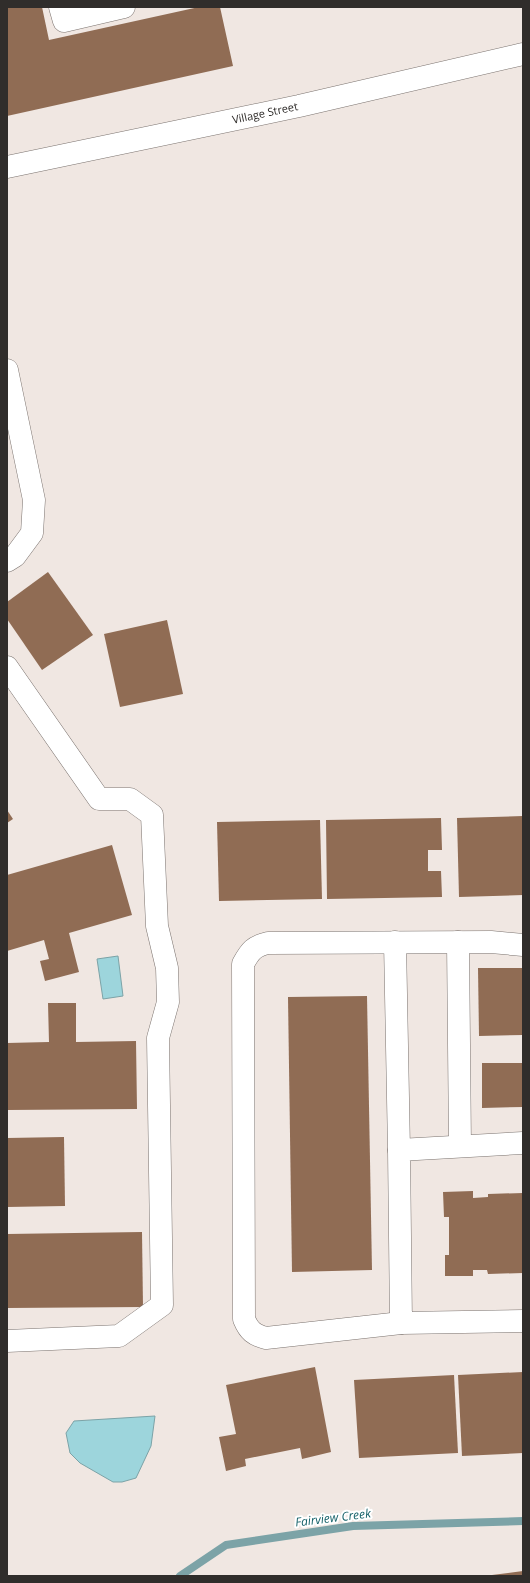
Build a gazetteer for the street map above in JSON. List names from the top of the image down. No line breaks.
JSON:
{"streets":{"street":["Village Street"]},"water":["Fairview Creek"]}
